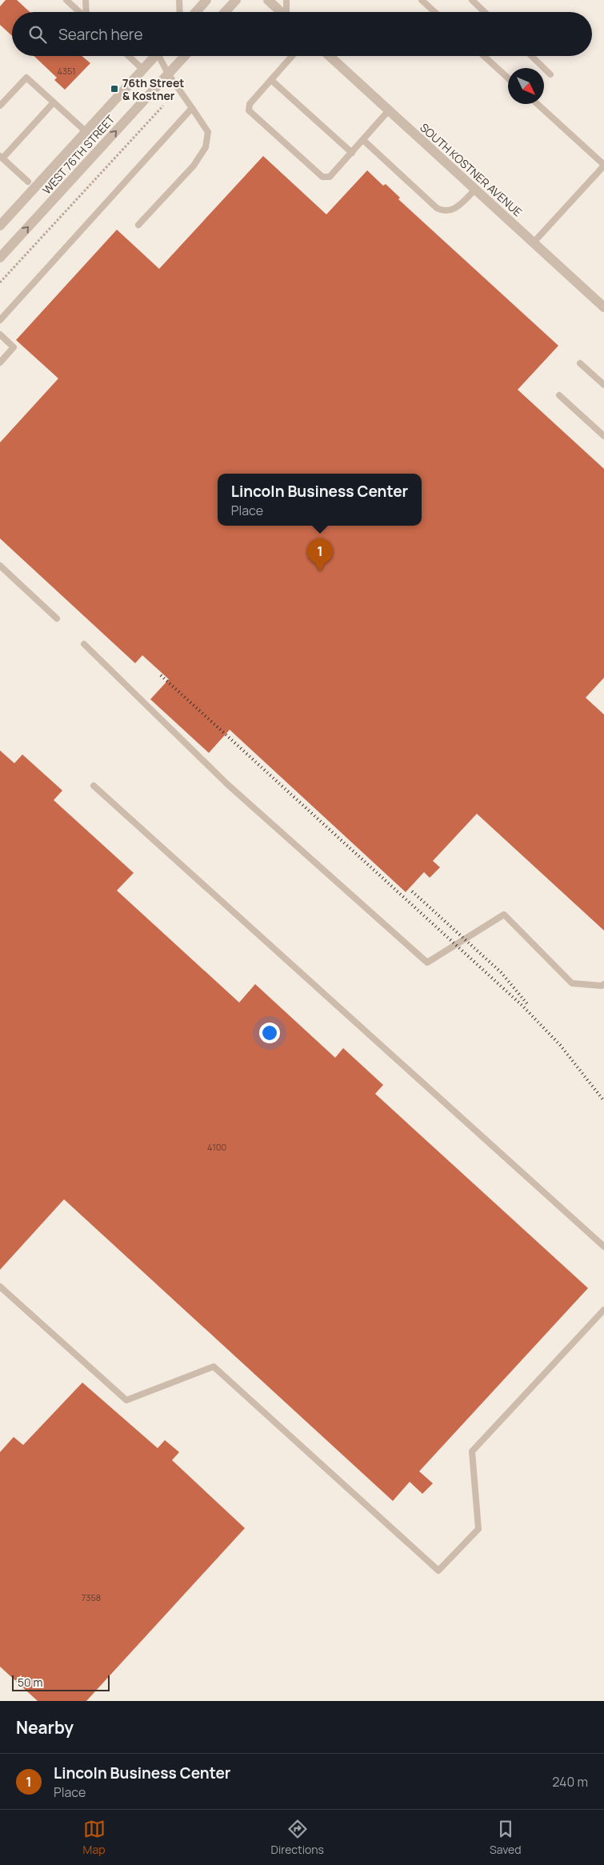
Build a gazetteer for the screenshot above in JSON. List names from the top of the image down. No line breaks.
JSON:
{"streets":{"street":["WEST 76TH STREET","SOUTH KOSTNER AVENUE"]},"places":{"transit":["76th Street & Kostner"]},"house_numbers":["4351","4100","7358"],"scale_bar":"50 m","north":"bottom right","page":{"search":"Search here","popup":["Lincoln Business Center","Place"],"pins":"1","scale":"50 m","heading":"Nearby","list":[{"mark":"1","name":"Lincoln Business Center","note":"Place","value":"240 m"}],"nav":["Map","Directions","Saved"]}}
